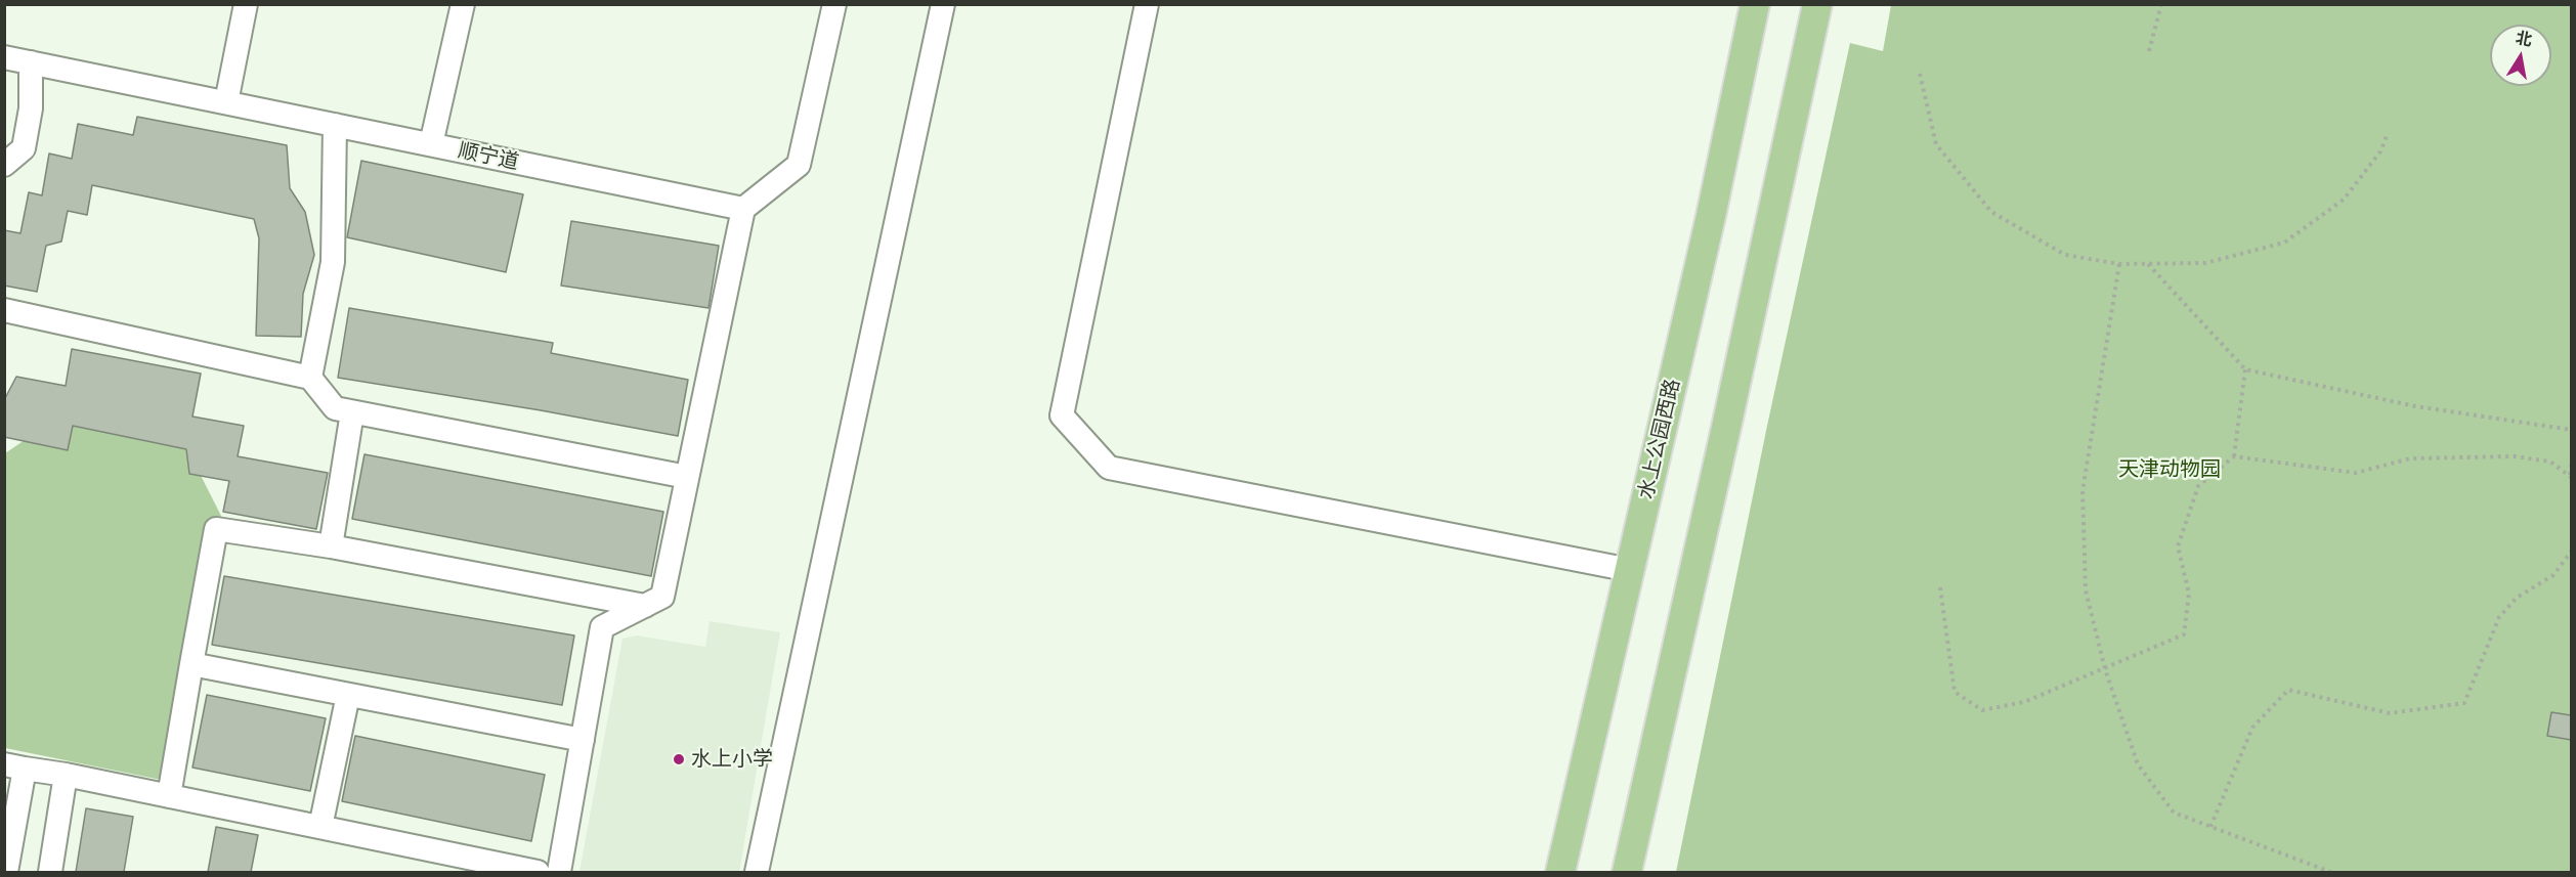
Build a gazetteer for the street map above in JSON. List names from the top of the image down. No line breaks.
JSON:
{"streets":{"main road":["水上公园西路"],"street":["顺宁道"]},"parks":["天津动物园"],"places":["水上小学"],"north":"top"}
